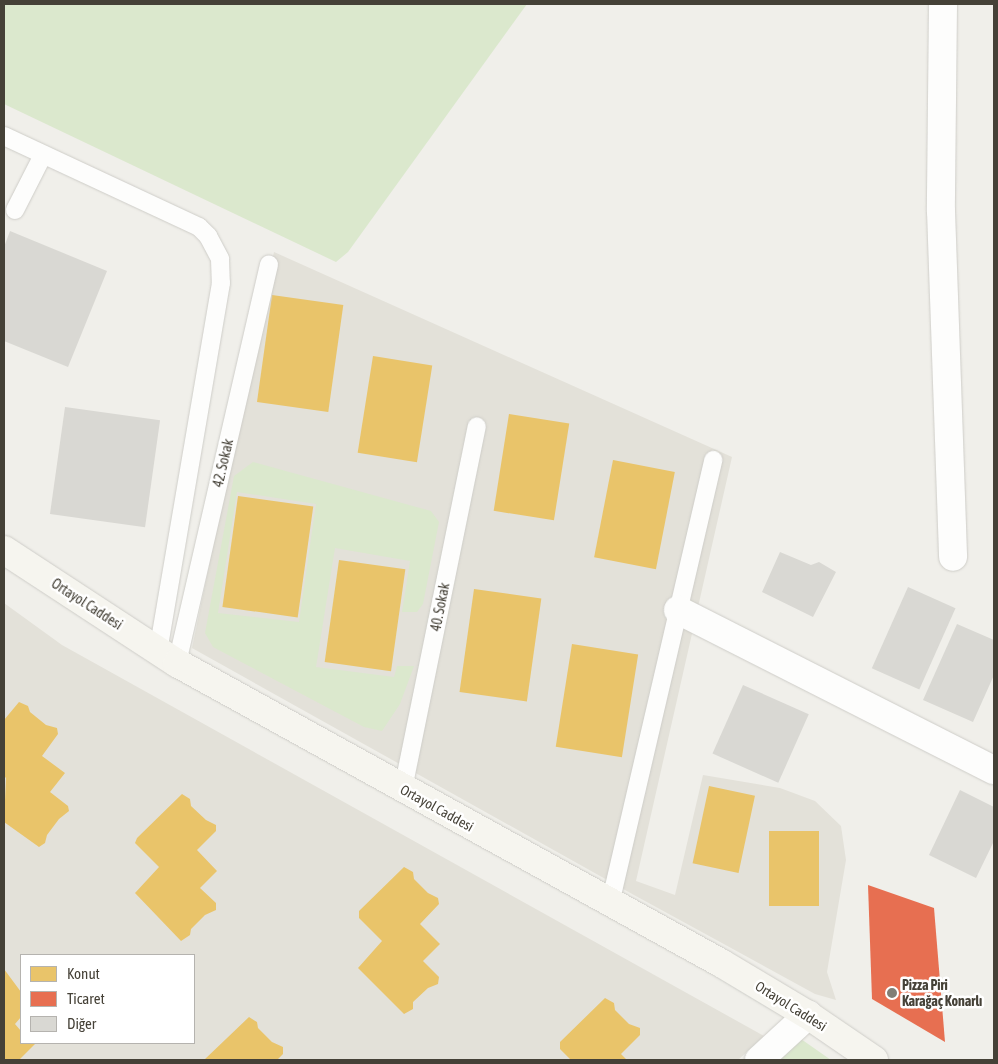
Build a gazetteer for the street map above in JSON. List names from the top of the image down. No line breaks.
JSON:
{"streets":{"street":["Ortayol Caddesi"],"lane":["42. Sokak","40. Sokak"]},"crossings":[["42. Sokak","Ortayol Caddesi"],["Ortayol Caddesi","40. Sokak"]],"places":["Pizza Piri Karağaç Konarlı"],"legend":["Konut","Ticaret","Diğer"]}
